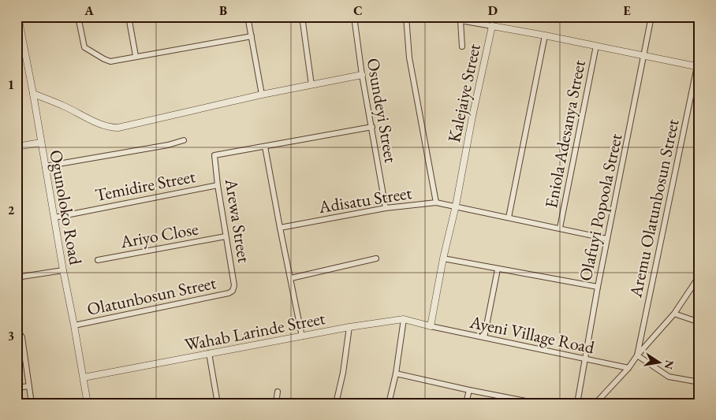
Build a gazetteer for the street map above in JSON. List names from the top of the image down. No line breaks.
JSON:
{"streets":{"street":["Kalejaiye Street","Osundeyi Street","Eniola Adesanya Street","Temidire Street","Adisatu Street","Ogunoloko Road","Olafuyi Popoola Street","Aremu Olatunbosun Street","Arewa Street","Ariyo Close","Olatunbosun Street","Wahab Larinde Street","Ayeni Village Road"]},"crossings":[["Kalejaiye Street","Eniola Adesanya Street"],["Kalejaiye Street","Adisatu Street"],["Kalejaiye Street","Olafuyi Popoola Street"],["Kalejaiye Street","Aremu Olatunbosun Street"],["Kalejaiye Street","Wahab Larinde Street"],["Kalejaiye Street","Ayeni Village Road"],["Osundeyi Street","Adisatu Street"],["Eniola Adesanya Street","Adisatu Street"],["Temidire Street","Ogunoloko Road"],["Temidire Street","Arewa Street"],["Adisatu Street","Olafuyi Popoola Street"],["Ogunoloko Road","Olatunbosun Street"],["Ogunoloko Road","Wahab Larinde Street"],["Olafuyi Popoola Street","Ayeni Village Road"],["Arewa Street","Ariyo Close"],["Arewa Street","Olatunbosun Street"],["Wahab Larinde Street","Ayeni Village Road"]],"north":"right","grid":{"columns":["A","B","C","D","E"],"rows":["1","2","3"]}}
